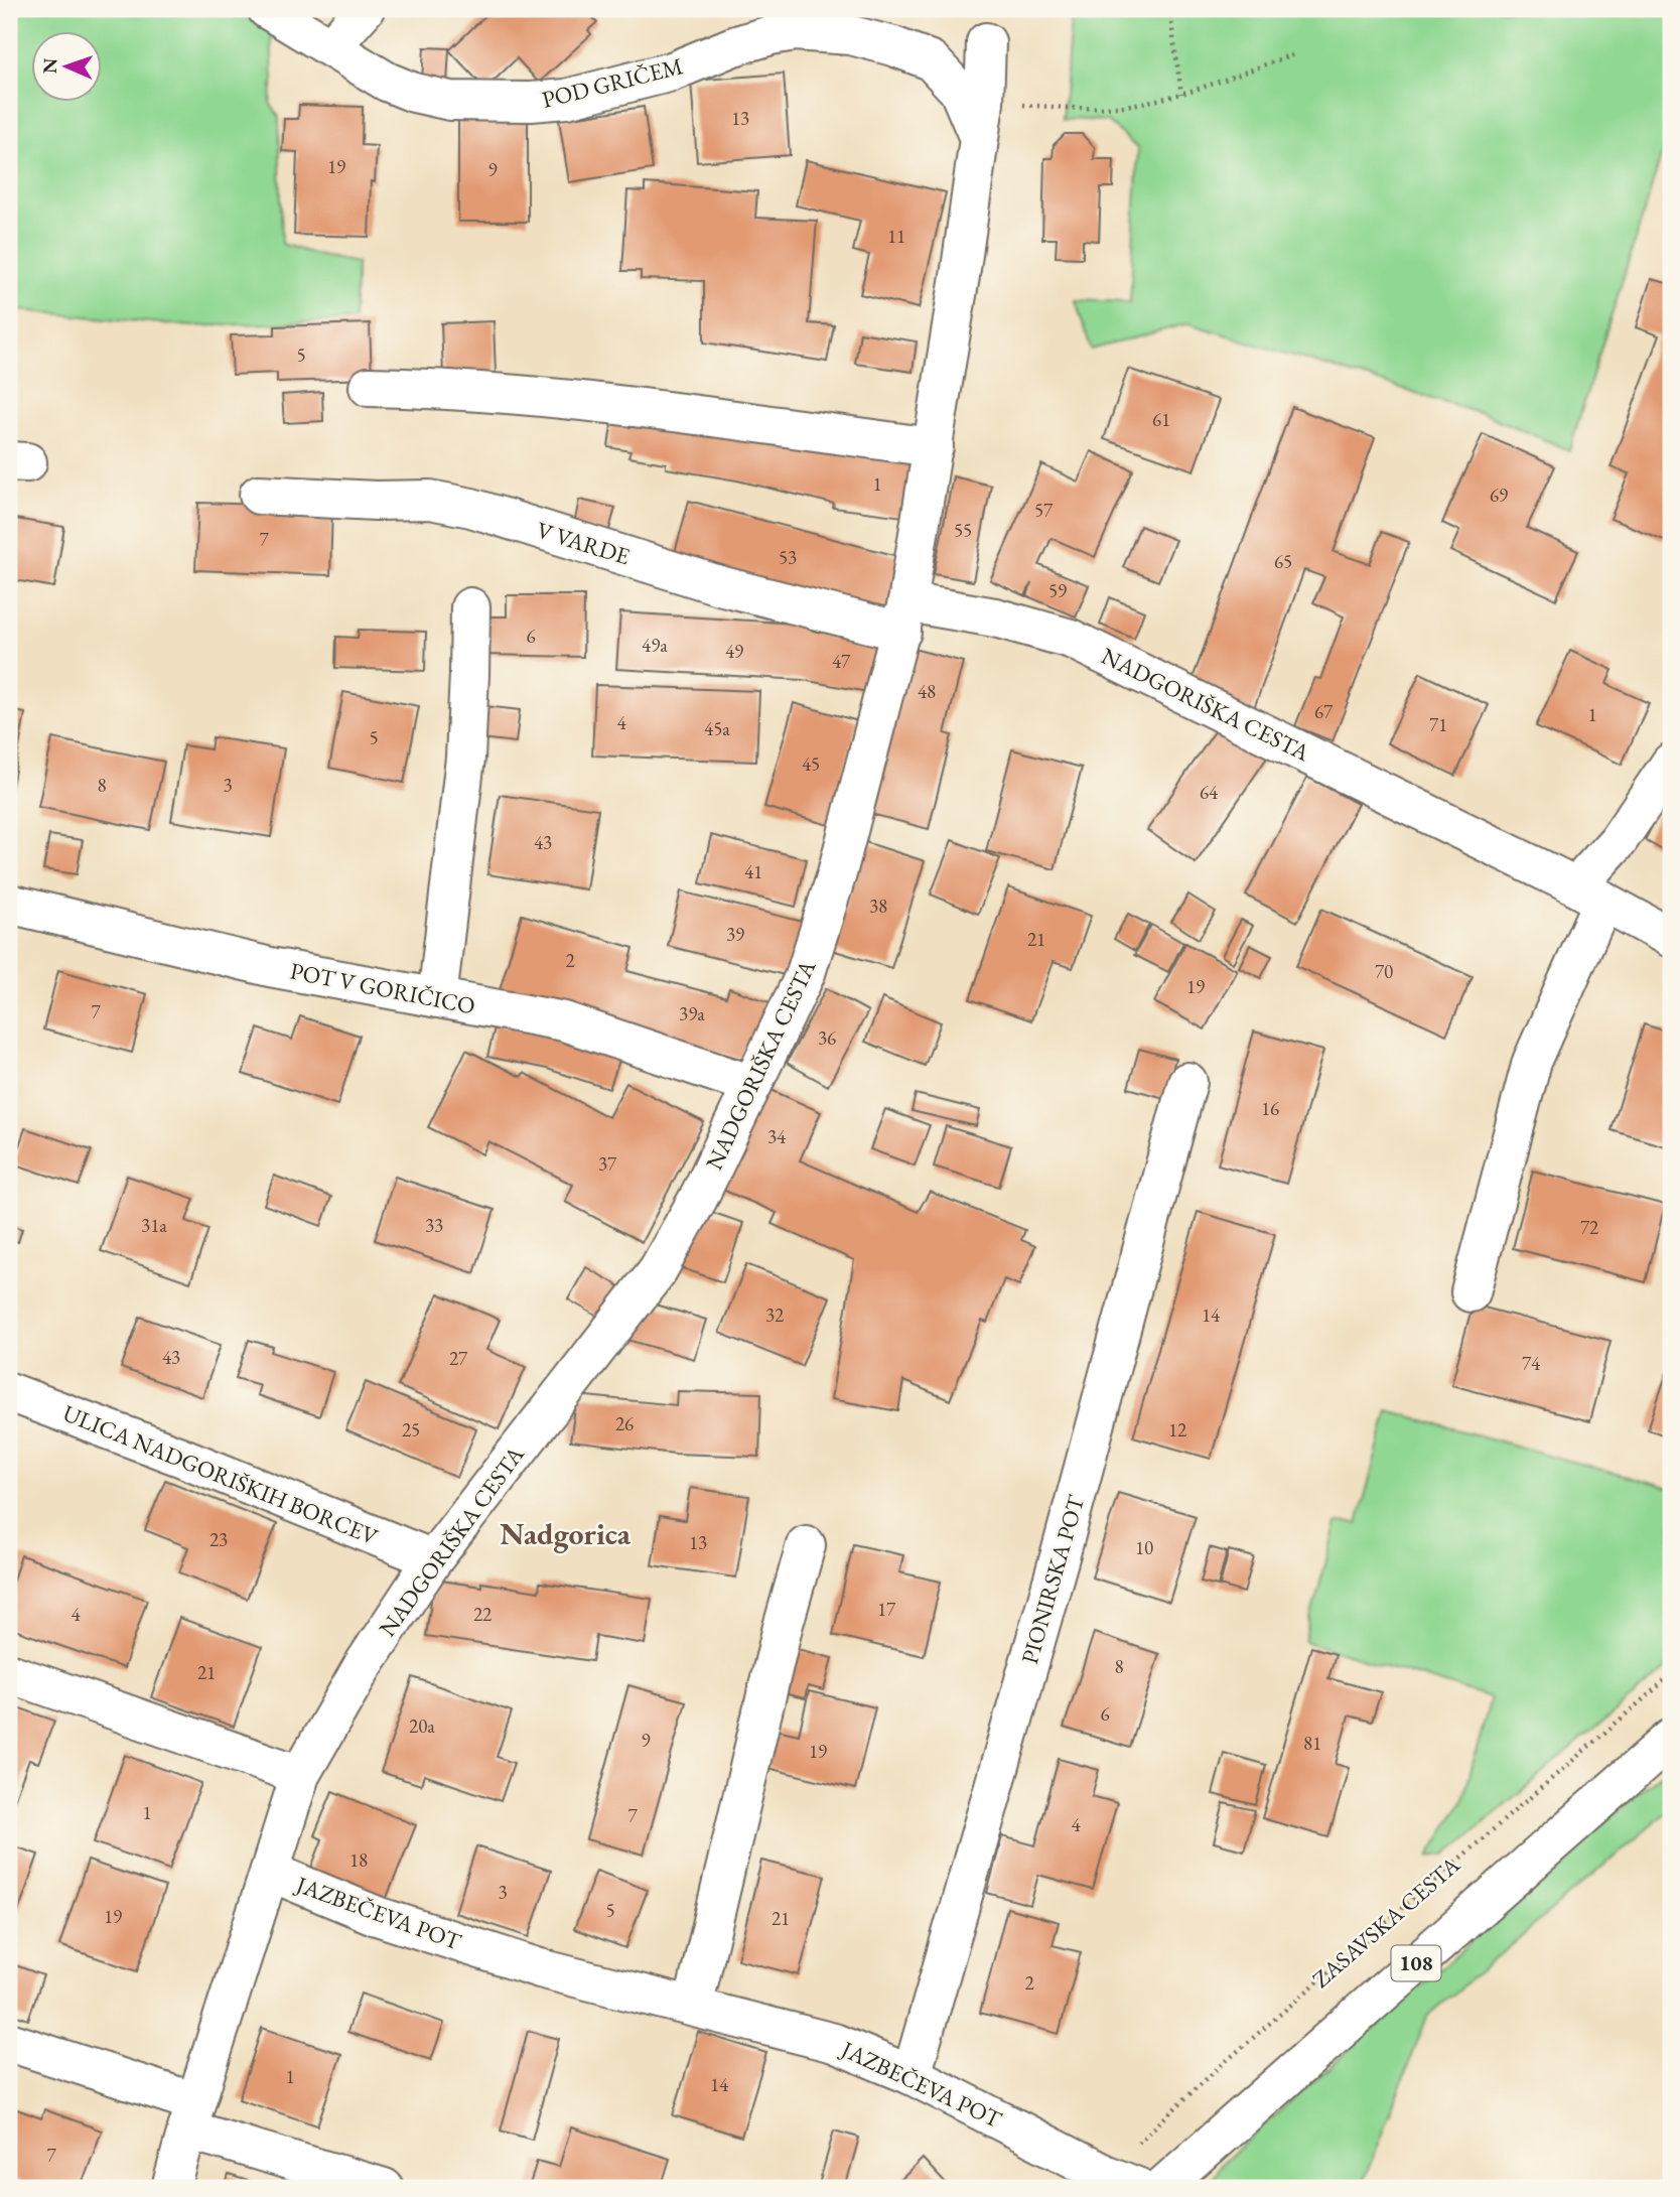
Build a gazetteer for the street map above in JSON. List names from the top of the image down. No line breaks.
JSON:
{"streets":{"street":["POD GRIČEM","V VARDE","NADGORIŠKA CESTA","POT V GORIČICO","ULICA NADGORIŠKIH BORCEV","PIONIRSKA POT","JAZBEČEVA POT","108"],"path":["ZASAVSKA CESTA"]},"crossings":[["V VARDE","NADGORIŠKA CESTA"],["NADGORIŠKA CESTA","POT V GORIČICO"],["NADGORIŠKA CESTA","ULICA NADGORIŠKIH BORCEV"],["NADGORIŠKA CESTA","JAZBEČEVA POT"],["PIONIRSKA POT","JAZBEČEVA POT"],["JAZBEČEVA POT","ZASAVSKA CESTA"]],"districts":["Nadgorica"],"house_numbers":["13","19","9","11","5","61","1","69","57","55","7","53","65","59","6","49a","49","47","48","67","1","4","71","45a","5","45","8","3","64","43","41","38","39","21","2","70","19","7","39a","36","16","34","37","31a","33","72","32","14","43","27","74","26","25","12","23","13","10","17","4","22","8","21","6","20a","9","81","19","1","7","4","18","3","5","19","21","2","1","14","7"],"north":"left"}
